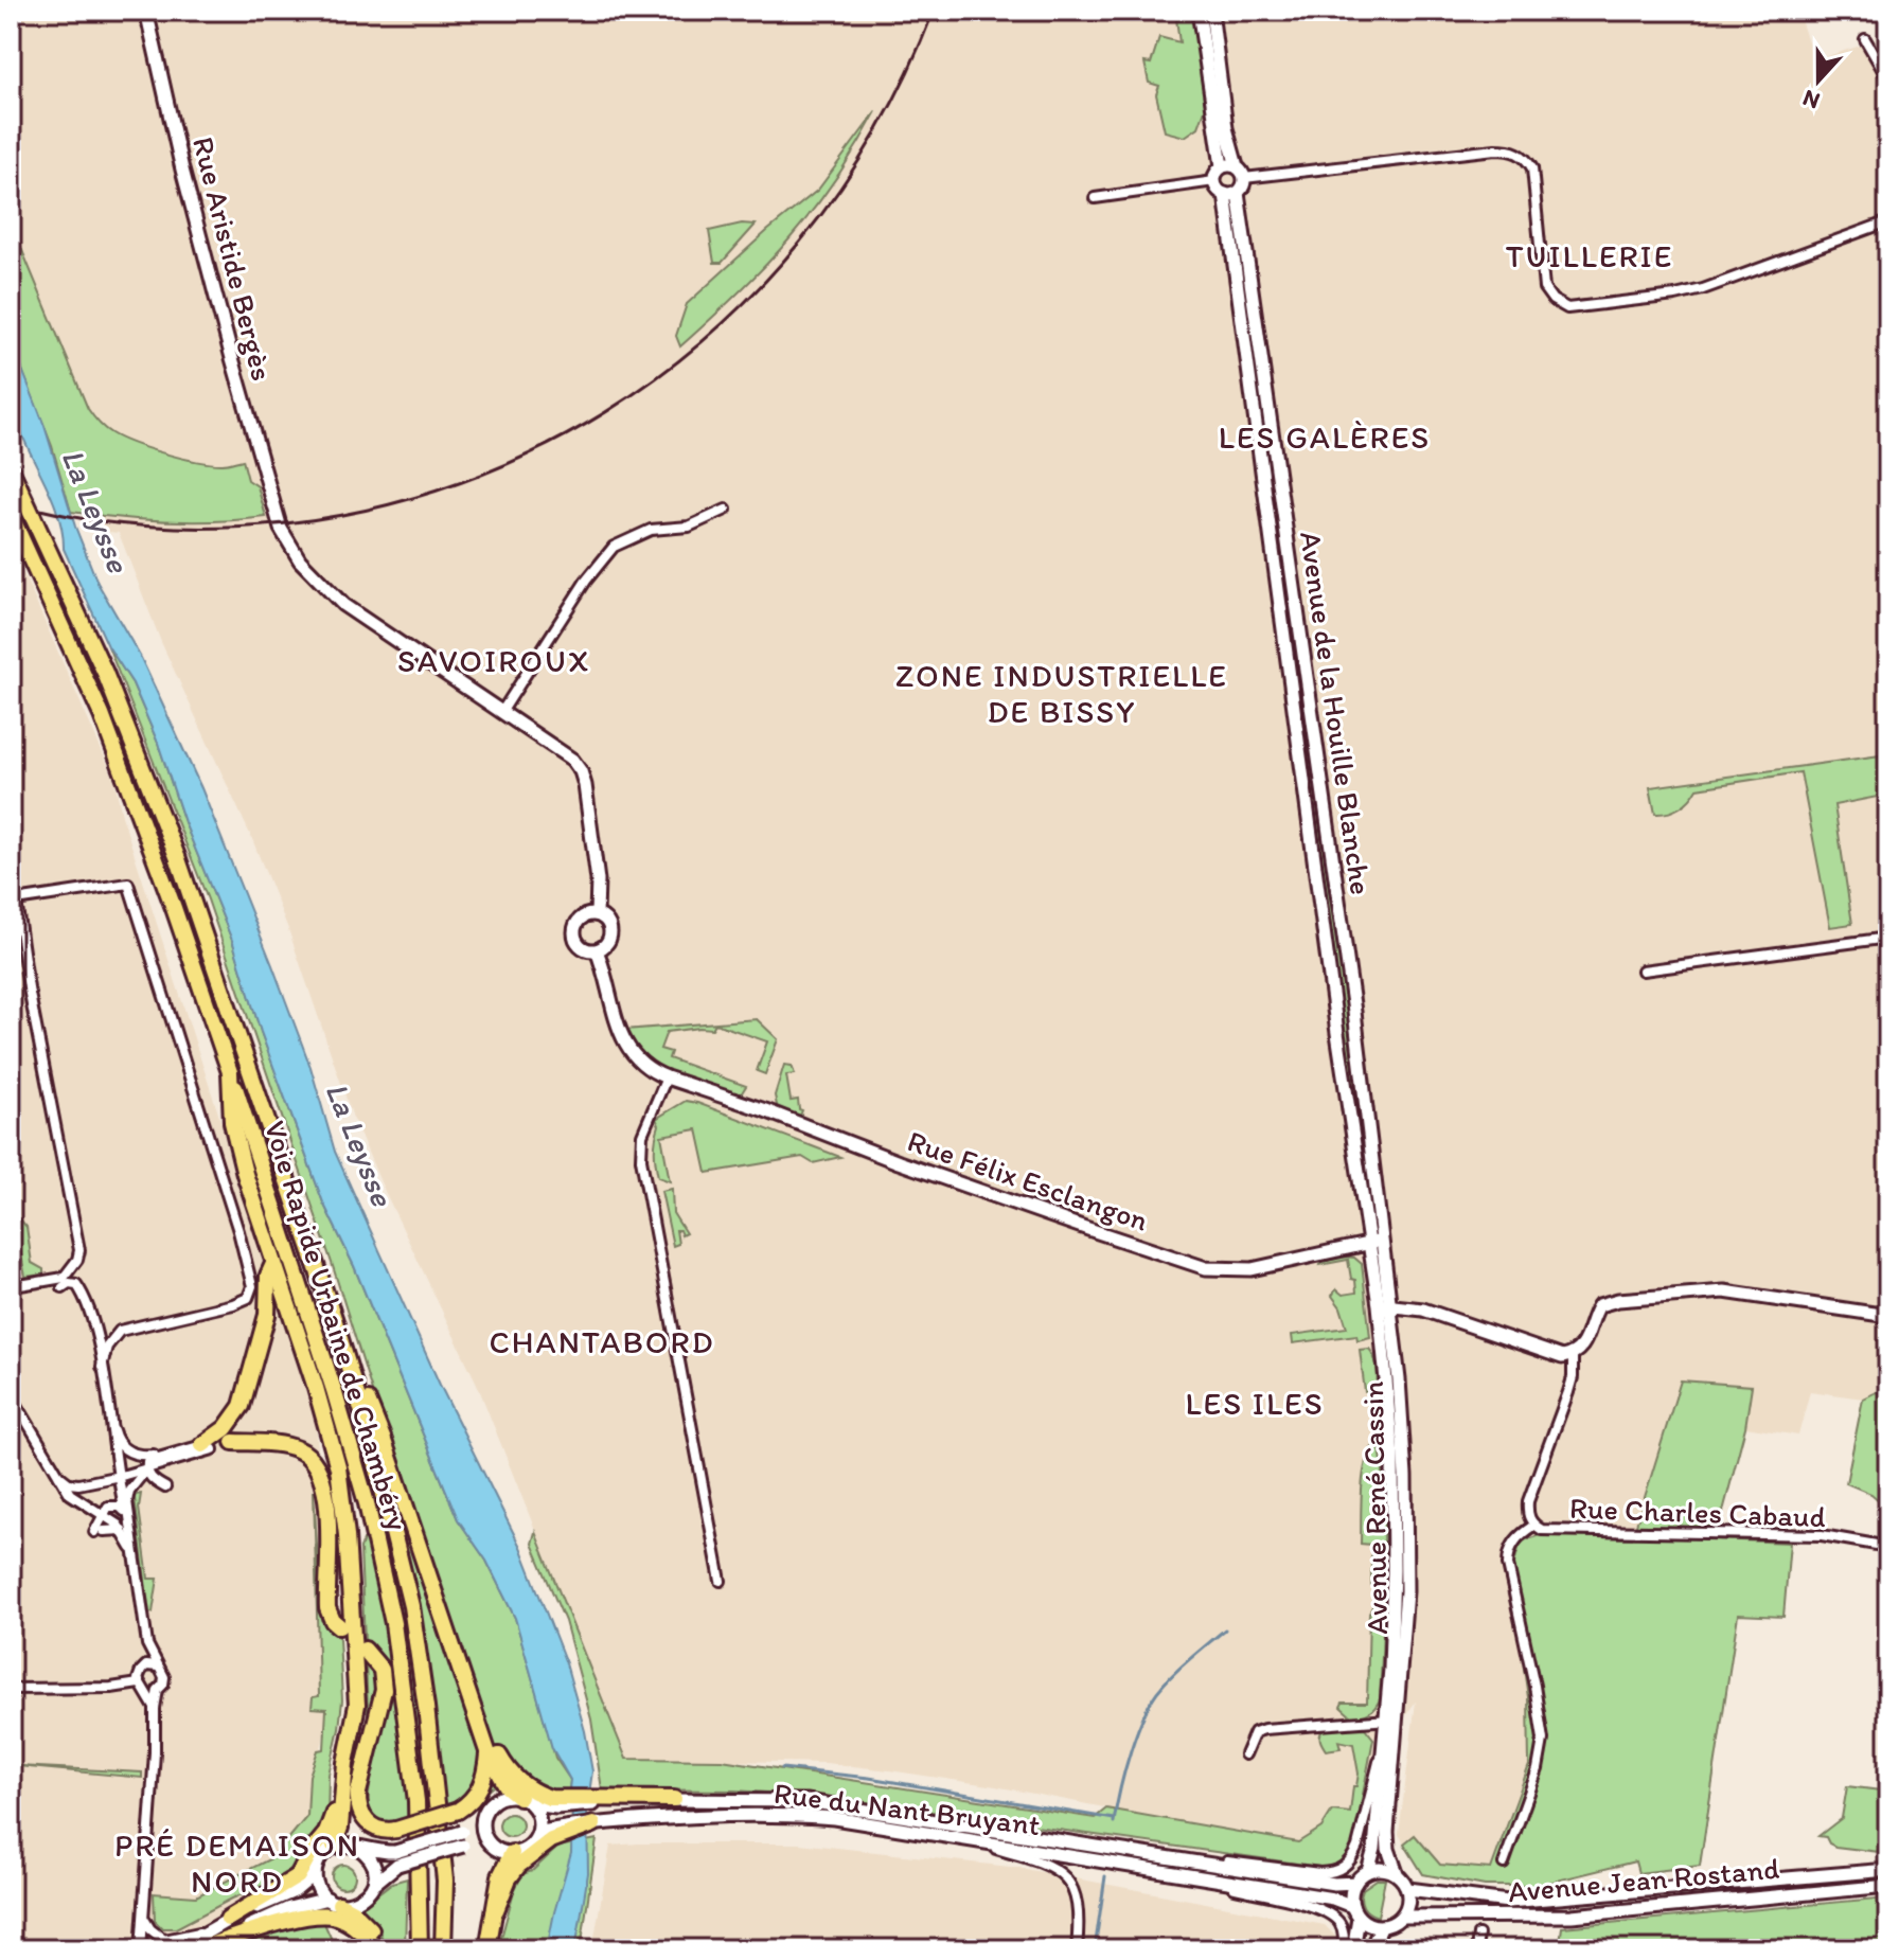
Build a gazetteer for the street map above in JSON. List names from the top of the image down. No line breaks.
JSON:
{"streets":{"highway":["Voie Rapide Urbaine de Chambéry"],"main road":["Rue Aristide Bergès","Avenue de la Houille Blanche","Rue Félix Esclangon","Avenue René Cassin","Rue du Nant Bruyant","Avenue Jean Rostand"],"street":["Rue Charles Cabaud"]},"crossings":[["Rue Aristide Bergès","Rue Félix Esclangon"],["Avenue de la Houille Blanche","Rue Félix Esclangon"],["Avenue de la Houille Blanche","Avenue René Cassin"],["Rue Félix Esclangon","Avenue René Cassin"],["Avenue René Cassin","Rue du Nant Bruyant"],["Avenue René Cassin","Avenue Jean Rostand"],["Rue du Nant Bruyant","Avenue Jean Rostand"]],"districts":["TUILLERIE","LES GALÈRES","SAVOIROUX","ZONE INDUSTRIELLE DE BISSY","CHANTABORD","LES ILES","PRÉ DEMAISON NORD"],"water":["La Leysse"],"north":"bottom"}
